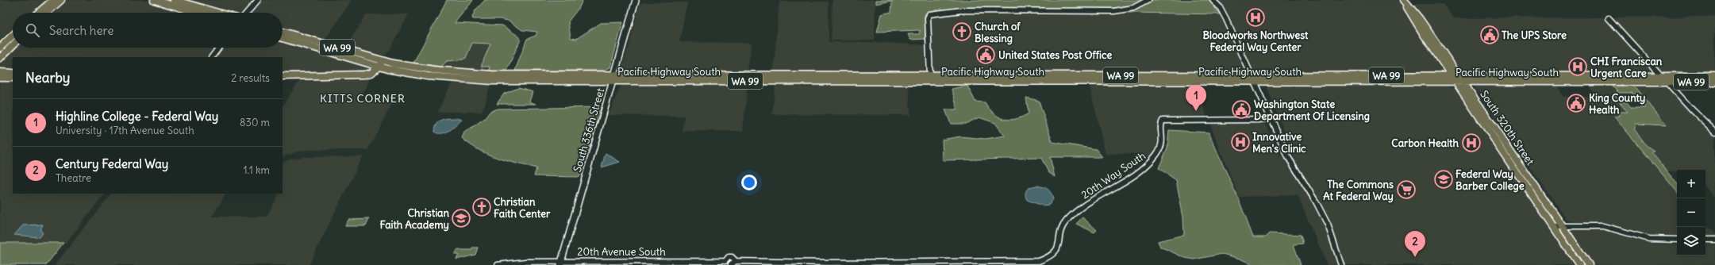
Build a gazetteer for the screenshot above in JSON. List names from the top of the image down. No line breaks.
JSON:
{"streets":{"main road":["WA 99","Pacific Highway South","South 320th Street","South 336th Street"],"street":["20th Way South","20th Avenue South"]},"crossings":[["Pacific Highway South","South 320th Street"],["Pacific Highway South","South 336th Street"],["South 336th Street","20th Avenue South"],["20th Way South","20th Avenue South"]],"districts":["KITTS CORNER"],"places":{"hospital":["Bloodworks Northwest Federal Way Center","CHI Franciscan Urgent Care","Innovative Men's Clinic","Carbon Health"],"church":["Church of Blessing","Christian Faith Center"],"public building":["The UPS Store","United States Post Office","King County Health","Washington State Department Of Licensing"],"school or university":["Federal Way Barber College","Christian Faith Academy"],"supermarket":["The Commons At Federal Way"]},"page":{"search":"Search here","heading":["Nearby","2 results"],"pins":["1","2"],"list":[{"mark":"1","name":"Highline College - Federal Way","note":"University · 17th Avenue South","value":"830 m"},{"mark":"2","name":"Century Federal Way","note":"Theatre","value":"1.1 km"}],"map_buttons":["+","−"]}}
